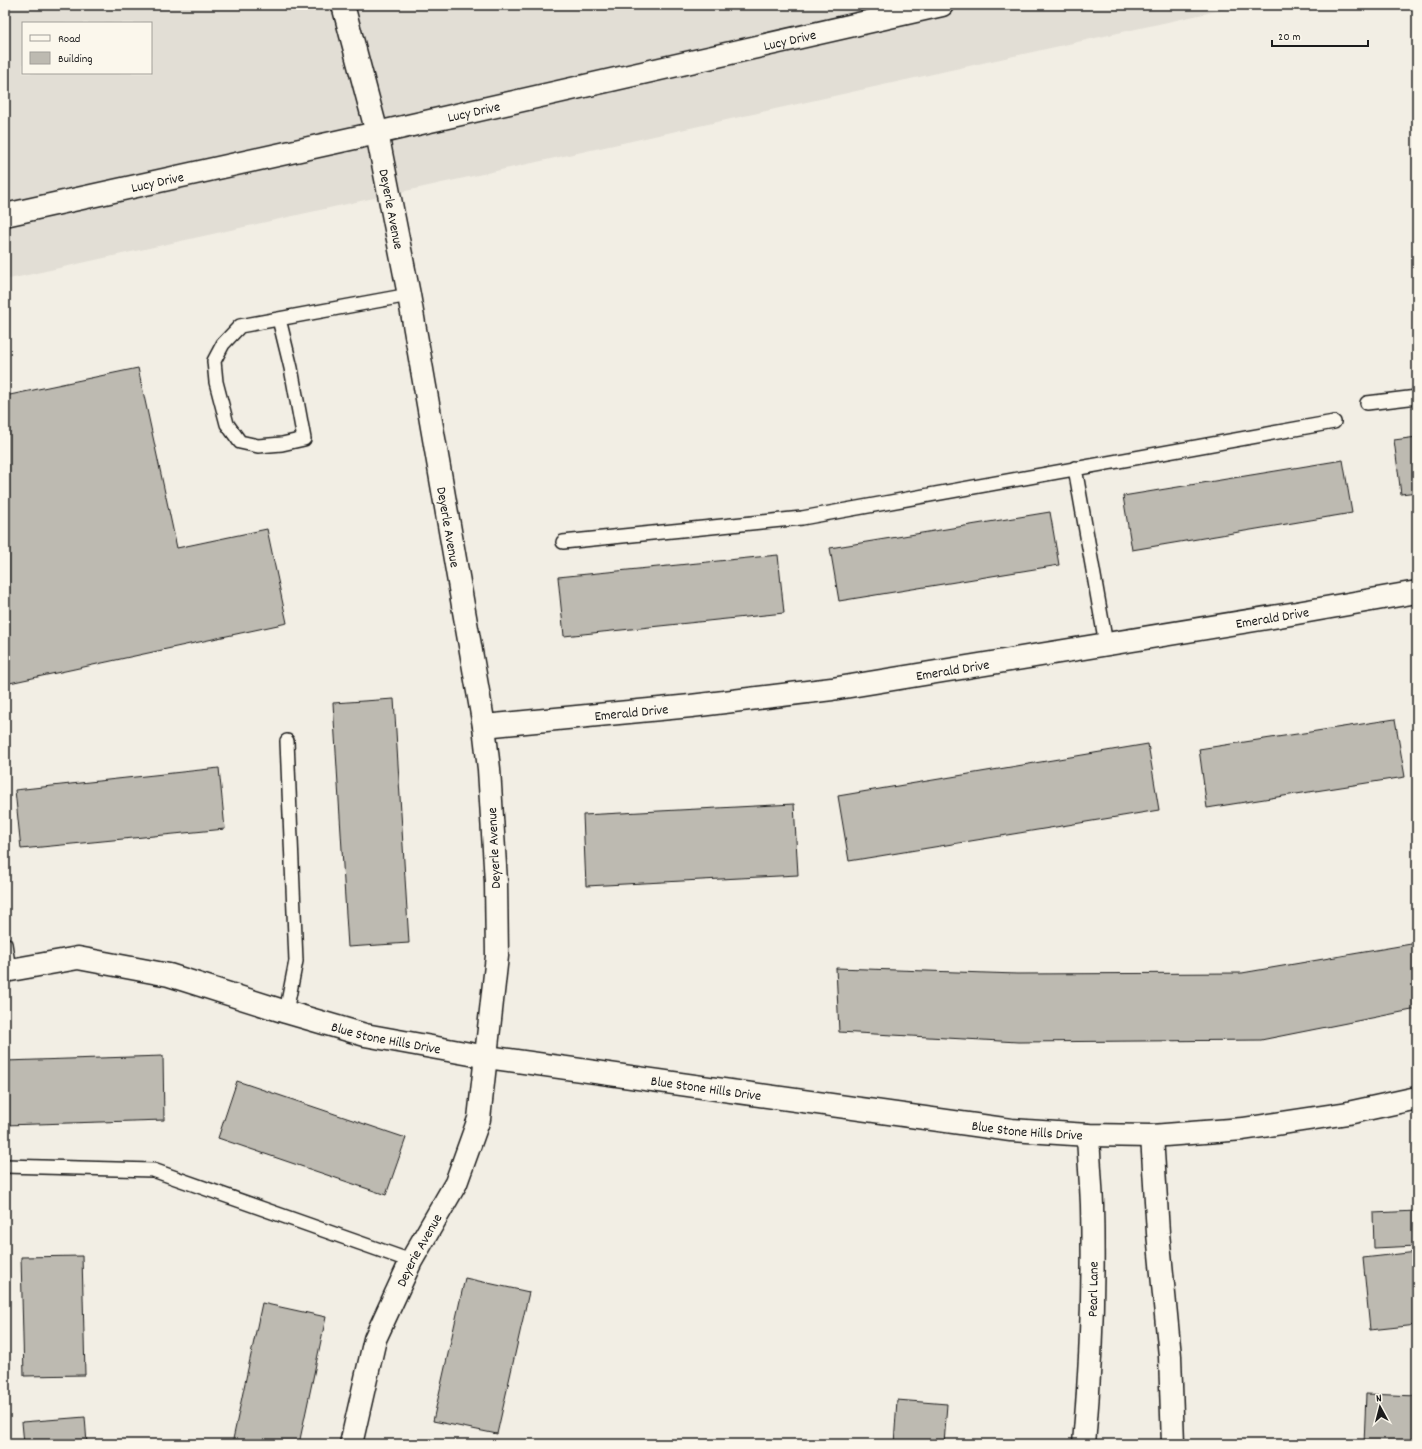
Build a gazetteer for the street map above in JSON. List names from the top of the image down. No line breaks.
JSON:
{"streets":{"street":["Lucy Drive","Deyerle Avenue","Emerald Drive","Blue Stone Hills Drive","Deyerie Avenue","Pearl Lane"]},"crossings":[["Lucy Drive","Deyerle Avenue"],["Deyerle Avenue","Emerald Drive"],["Deyerle Avenue","Blue Stone Hills Drive"],["Deyerle Avenue","Deyerie Avenue"],["Blue Stone Hills Drive","Deyerie Avenue"],["Blue Stone Hills Drive","Pearl Lane"]],"legend":["Road","Building"],"scale_bar":"20 m","north":"top"}
